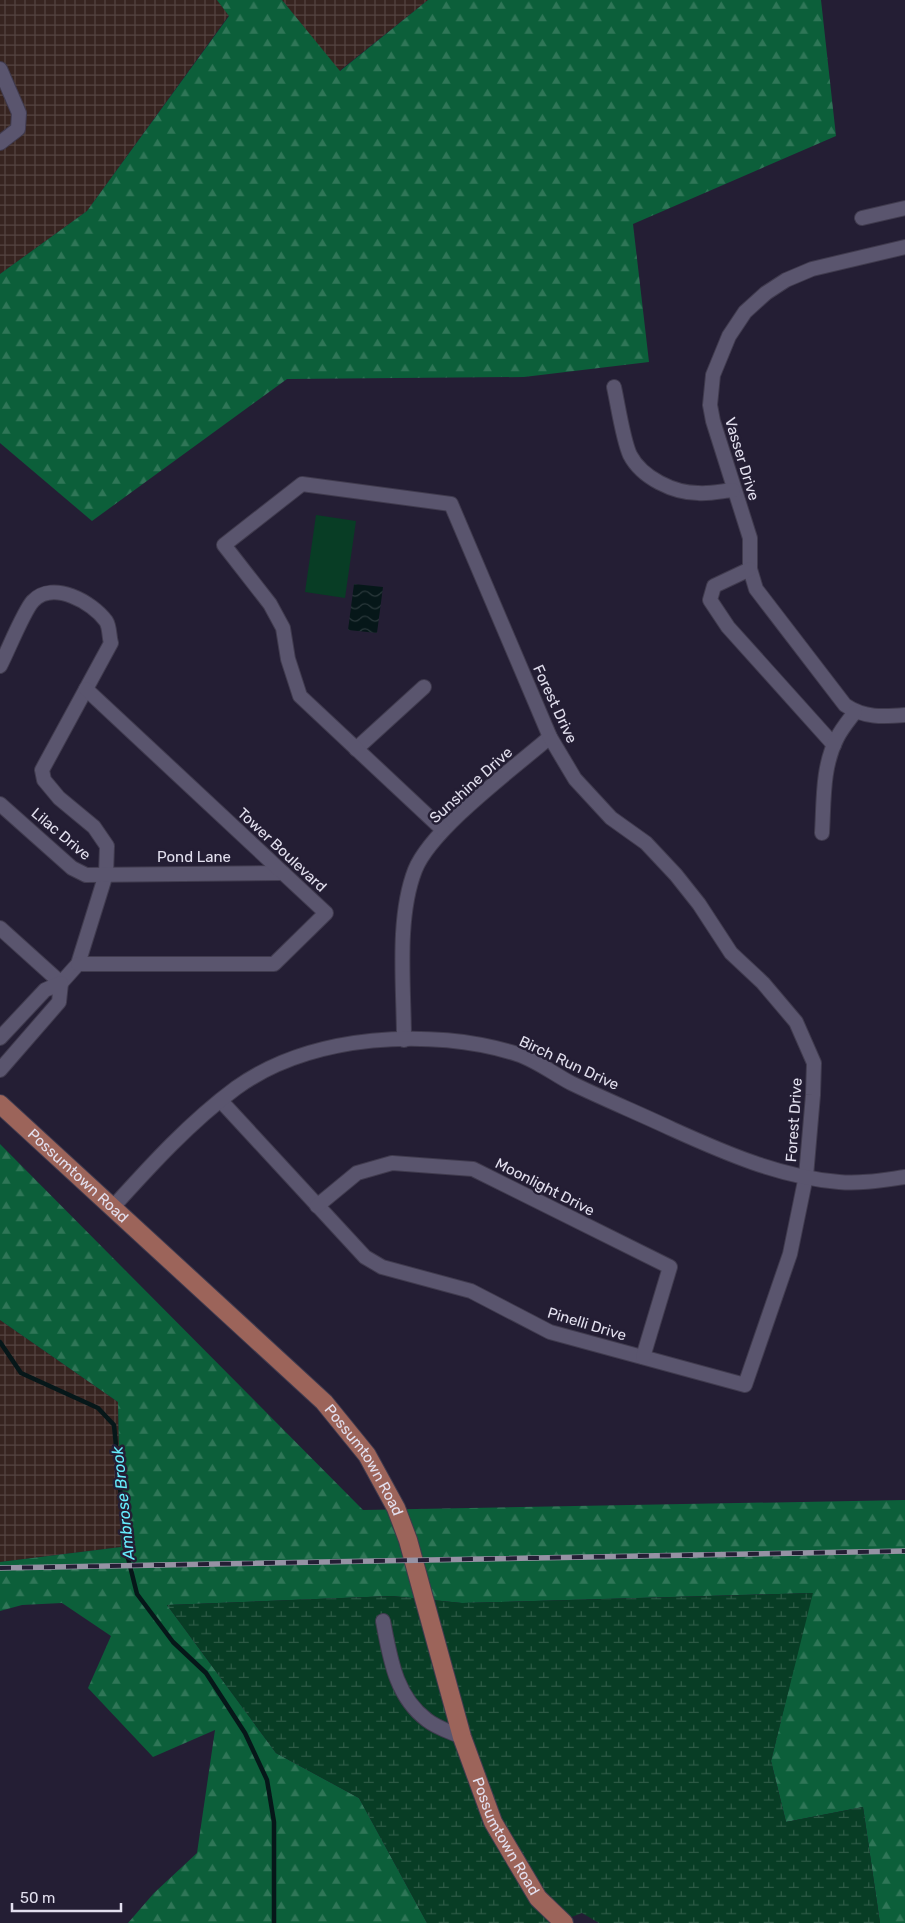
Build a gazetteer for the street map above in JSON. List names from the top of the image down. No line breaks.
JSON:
{"streets":{"main road":["Possumtown Road"],"street":["Vasser Drive","Forest Drive","Sunshine Drive","Lilac Drive","Tower Boulevard","Pond Lane","Birch Run Drive","Moonlight Drive","Pinelli Drive"]},"crossings":[["Forest Drive","Sunshine Drive"],["Forest Drive","Birch Run Drive"],["Forest Drive","Pinelli Drive"],["Sunshine Drive","Birch Run Drive"],["Lilac Drive","Pond Lane"],["Tower Boulevard","Pond Lane"],["Birch Run Drive","Possumtown Road"],["Birch Run Drive","Pinelli Drive"],["Moonlight Drive","Pinelli Drive"]],"water":["Ambrose Brook"],"scale_bar":"50 m"}
